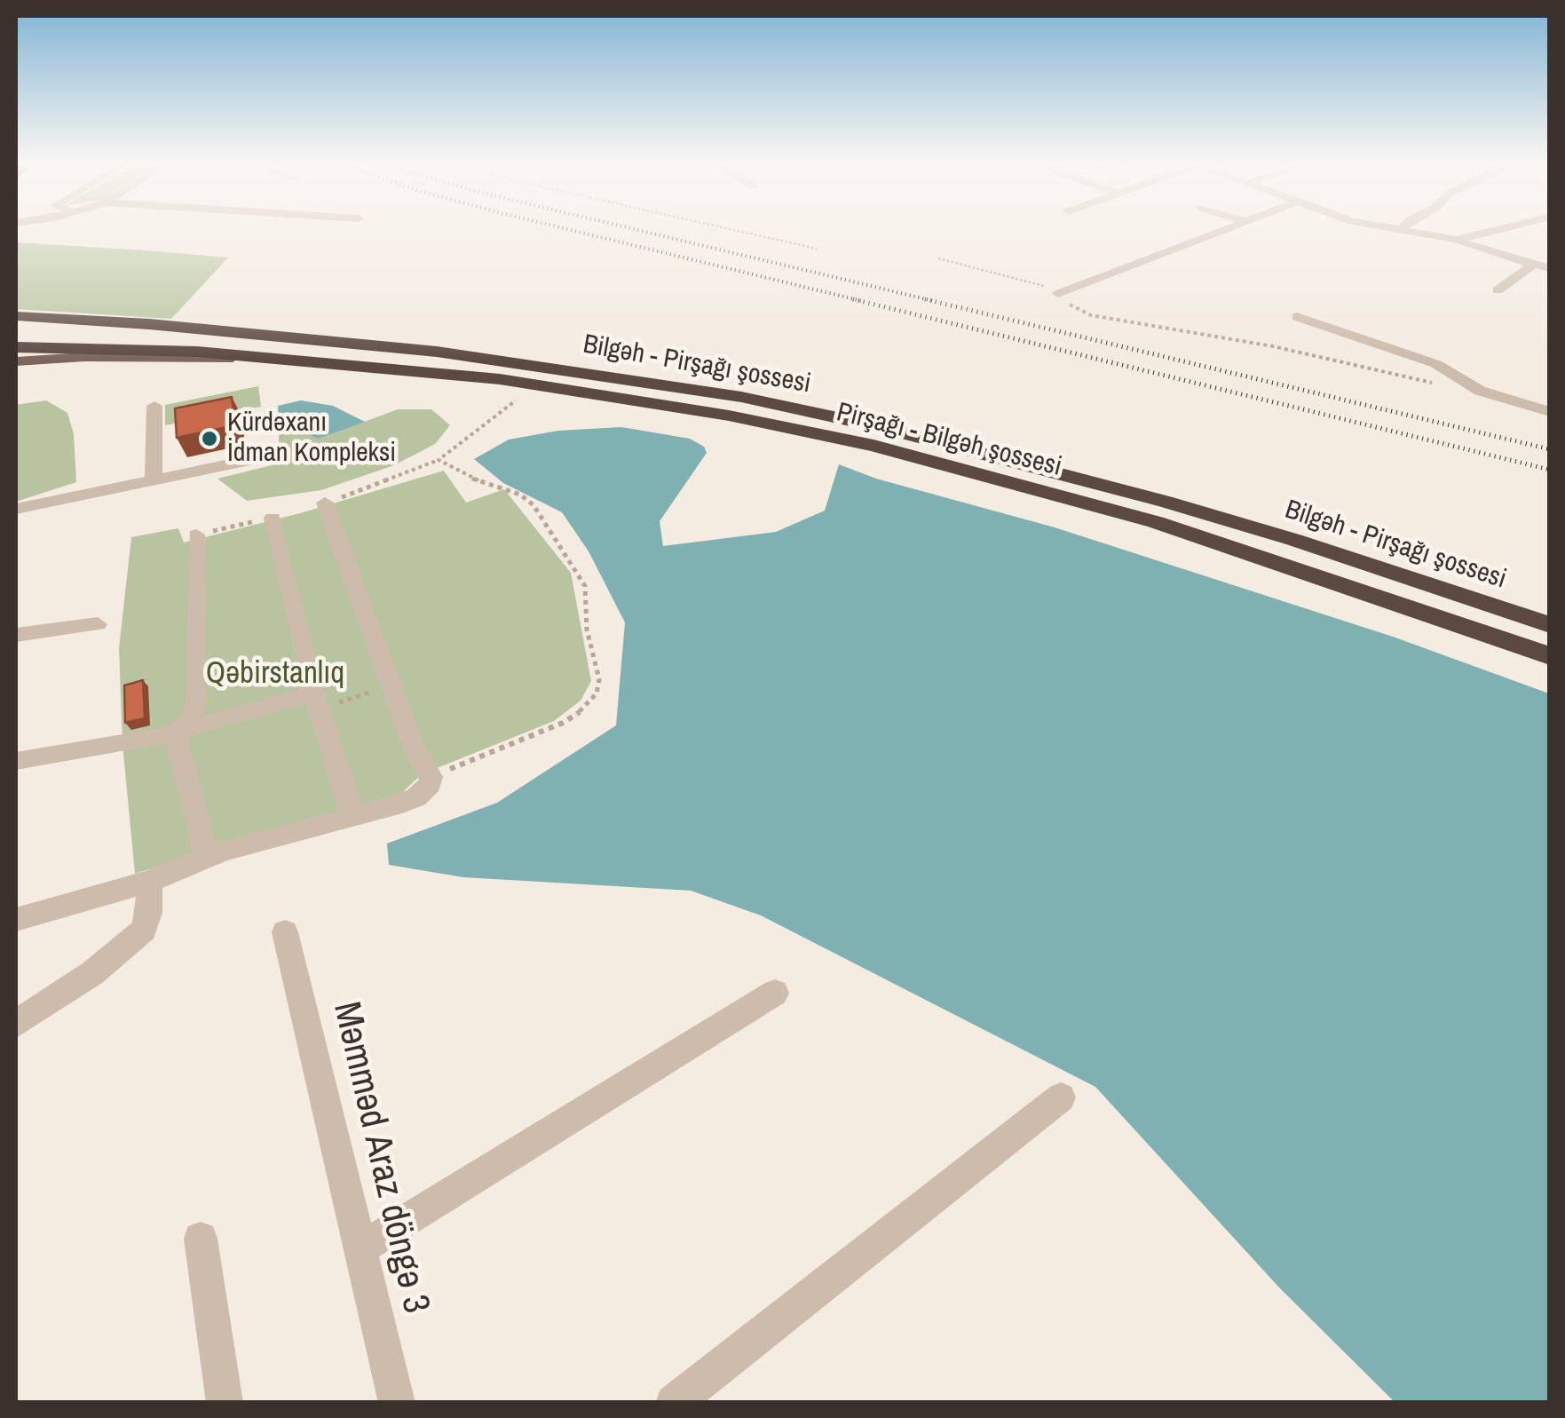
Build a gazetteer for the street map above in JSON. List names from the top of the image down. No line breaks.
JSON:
{"streets":{"highway":["Bilgəh - Pirşağı şossesi","Pirşağı - Bilgəh şossesi"],"street":["Məmməd Araz döngə 3"]},"parks":["Qəbirstanlıq"],"places":["Kürdəxanı İdman Kompleksi"]}
